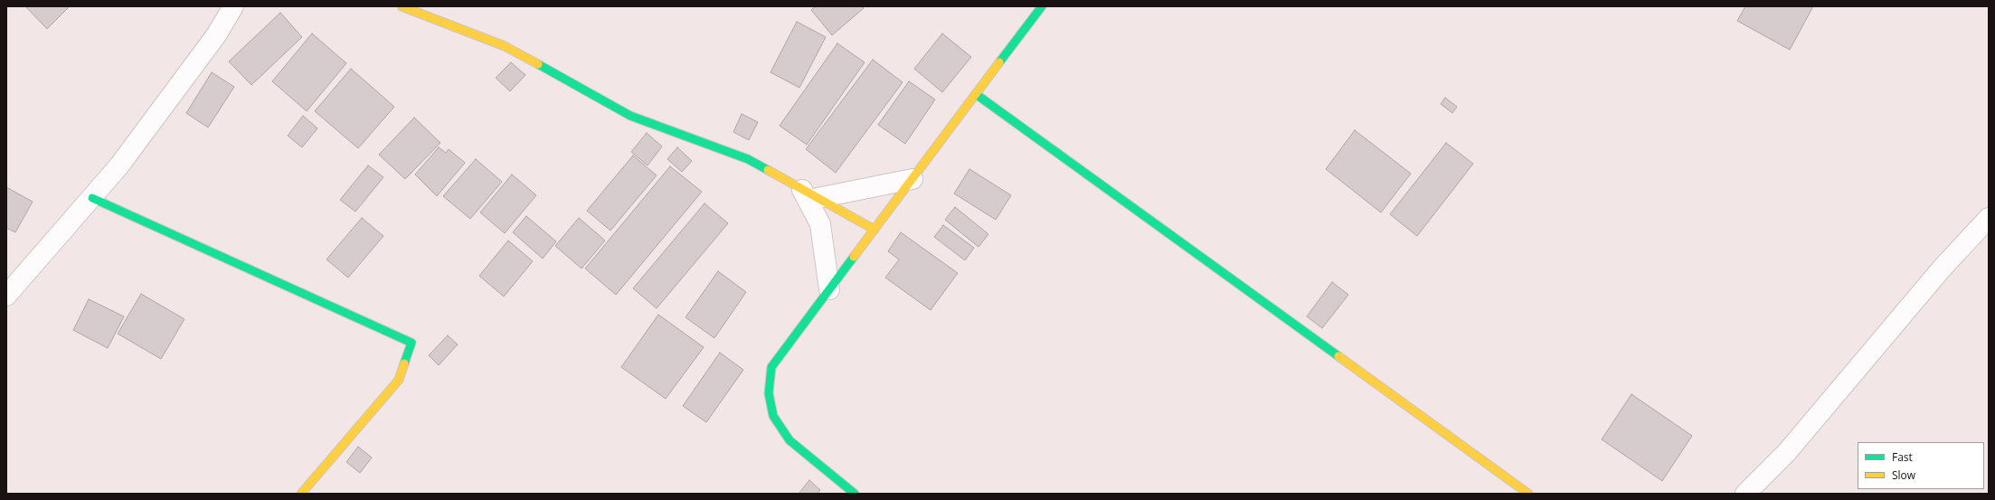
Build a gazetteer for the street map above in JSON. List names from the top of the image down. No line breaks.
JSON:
{"legend":["Fast","Slow"]}
